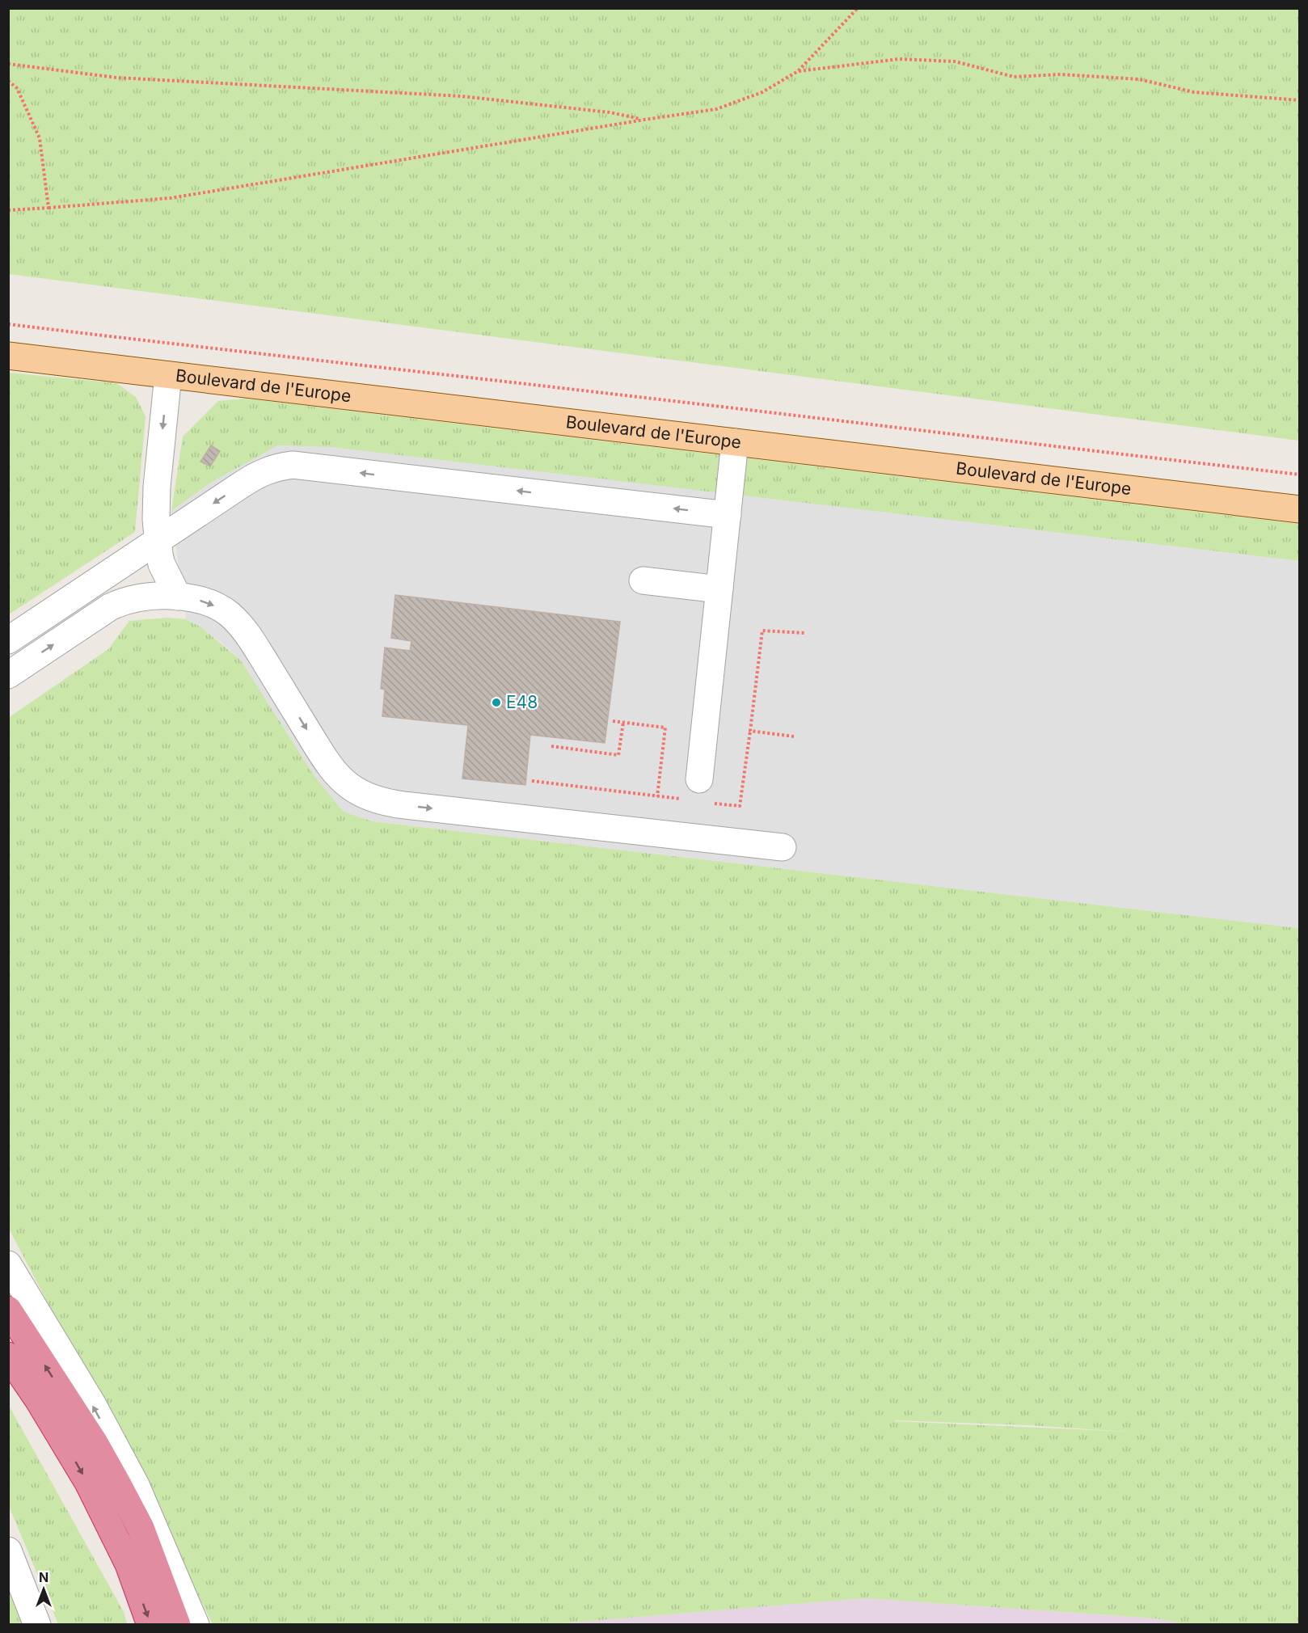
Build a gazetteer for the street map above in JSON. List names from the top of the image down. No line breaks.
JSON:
{"streets":{"main road":["Boulevard de l'Europe"]},"places":["E48"],"north":"top"}
